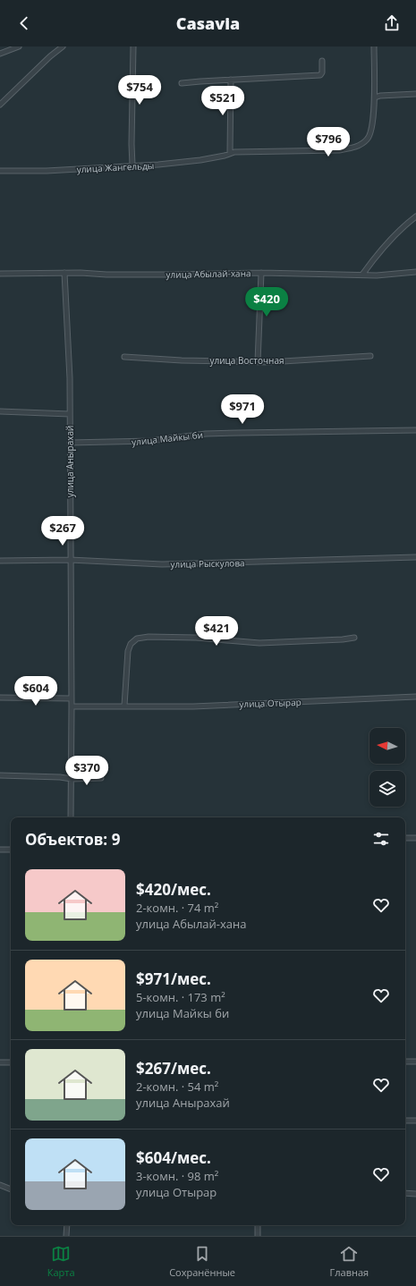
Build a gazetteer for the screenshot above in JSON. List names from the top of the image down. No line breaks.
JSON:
{"streets":{"street":["улица Жангельды","улица Абылай-хана","улица Восточная","улица Майкы би","улица Анырахай","улица Рыскулова","улица Отырар"]},"crossings":[["улица Абылай-хана","улица Анырахай"],["улица Майкы би","улица Анырахай"],["улица Анырахай","улица Рыскулова"],["улица Анырахай","улица Отырар"]],"north":"left","page":{"header":"Casavia","price":["$754","$521","$796","$420","$971","$267","$421","$604","$370"],"heading":"Объектов: 9","list":[{"name":"$420/мес.","note":"2-комн. · 74 m² · улица Абылай-хана"},{"name":"$971/мес.","note":"5-комн. · 173 m² · улица Майкы би"},{"name":"$267/мес.","note":"2-комн. · 54 m² · улица Анырахай"},{"name":"$604/мес.","note":"3-комн. · 98 m² · улица Отырар"}],"tabs":["Карта","Сохранённые","Главная"]}}
